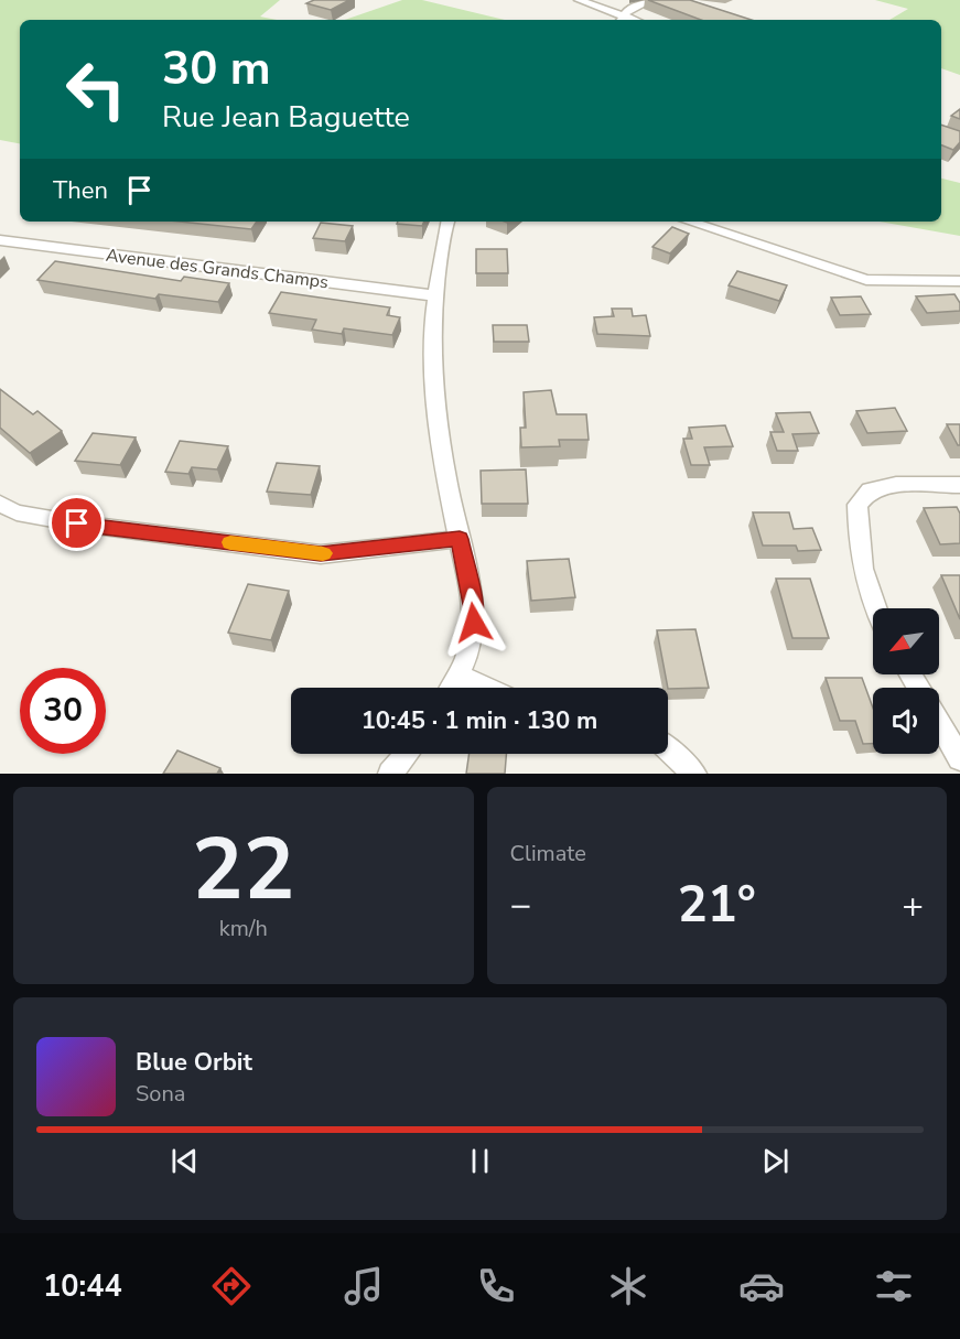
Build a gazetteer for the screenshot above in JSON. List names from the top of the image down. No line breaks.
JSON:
{"streets":{"street":["Avenue des Grands Champs"]},"north":"bottom left","page":{"turn":["30 m","Rue Jean Baguette"],"then":"Then","limit":"30","trip":"10:45 · 1 min · 130 m","tile":[["22","km/h"],"Climate"],"heat":["−","21°","+"],"song":["Blue Orbit","Sona"],"tabs":"10:44"}}
